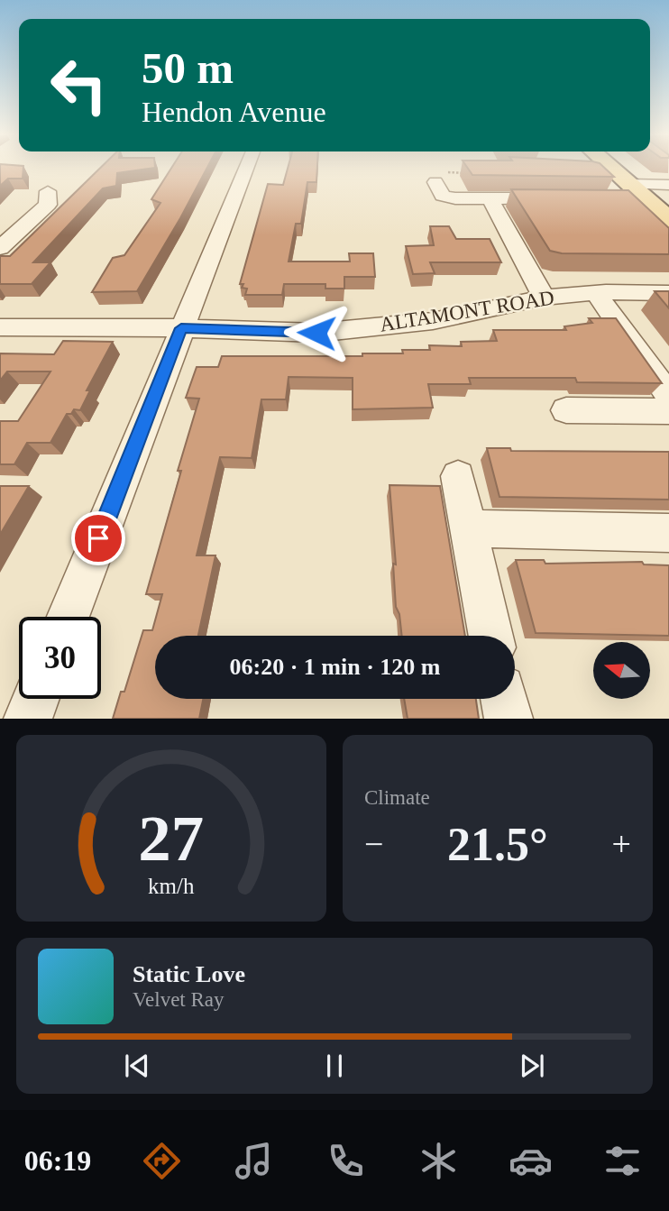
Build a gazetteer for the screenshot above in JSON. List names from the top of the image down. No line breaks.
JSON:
{"streets":{"street":["ALTAMONT ROAD"]},"north":"left","page":{"turn":["50 m","Hendon Avenue"],"limit":"30","trip":"06:20 · 1 min · 120 m","tile":"Climate","heat":["−","21.5°","+"],"song":["Static Love","Velvet Ray"],"tabs":"06:19","gauge":["27","km/h"]}}
